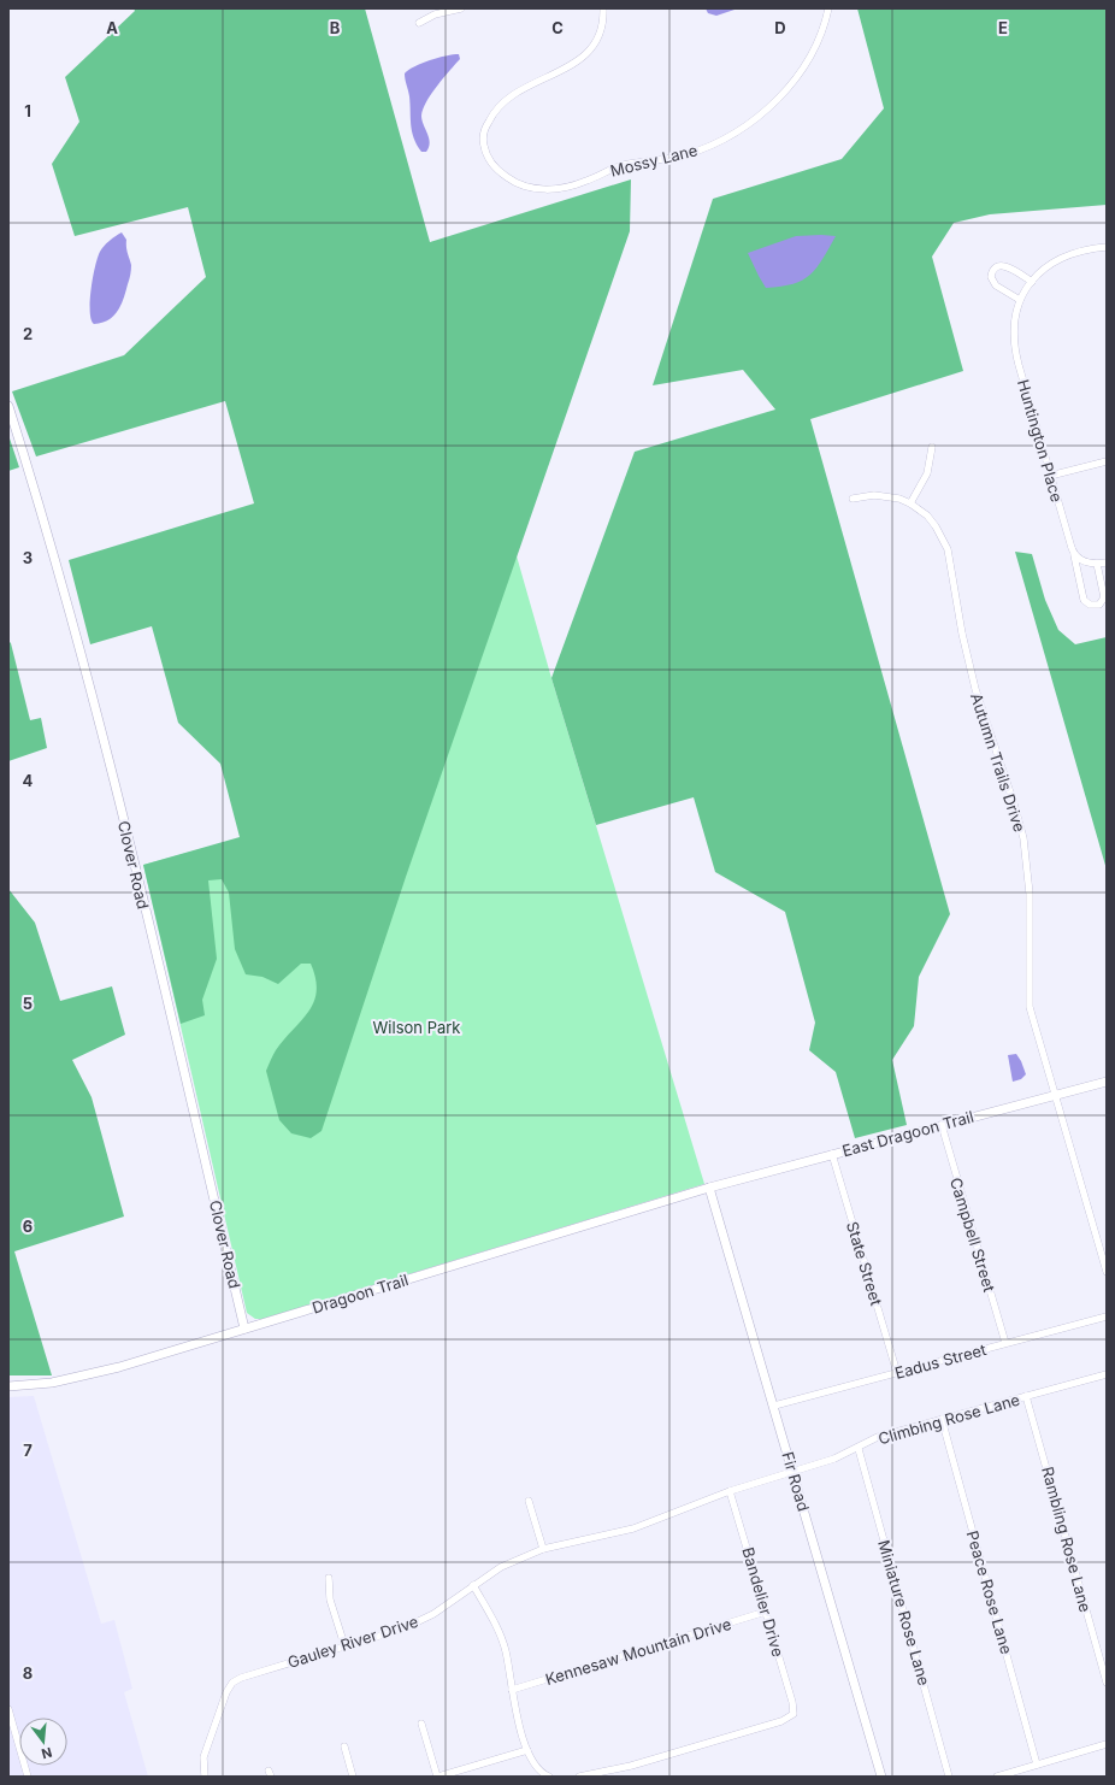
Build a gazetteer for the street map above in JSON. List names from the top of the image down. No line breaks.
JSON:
{"streets":{"street":["Mossy Lane","Huntington Place","Autumn Trails Drive","Clover Road","East Dragoon Trail","Campbell Street","State Street","Dragoon Trail","Eadus Street","Climbing Rose Lane","Fir Road","Rambling Rose Lane","Peace Rose Lane","Bandelier Drive","Miniature Rose Lane","Gauley River Drive","Kennesaw Mountain Drive"]},"crossings":[["Autumn Trails Drive","East Dragoon Trail"],["Clover Road","Dragoon Trail"],["East Dragoon Trail","Campbell Street"],["East Dragoon Trail","State Street"],["East Dragoon Trail","Dragoon Trail"],["East Dragoon Trail","Fir Road"],["Campbell Street","Eadus Street"],["State Street","Eadus Street"],["Dragoon Trail","Fir Road"],["Eadus Street","Fir Road"],["Climbing Rose Lane","Fir Road"],["Climbing Rose Lane","Rambling Rose Lane"],["Climbing Rose Lane","Peace Rose Lane"],["Climbing Rose Lane","Miniature Rose Lane"],["Climbing Rose Lane","Gauley River Drive"],["Fir Road","Gauley River Drive"],["Bandelier Drive","Gauley River Drive"],["Bandelier Drive","Kennesaw Mountain Drive"]],"parks":["Wilson Park"],"north":"bottom","grid":{"columns":["A","B","C","D","E"],"rows":["1","2","3","4","5","6","7","8"]}}
